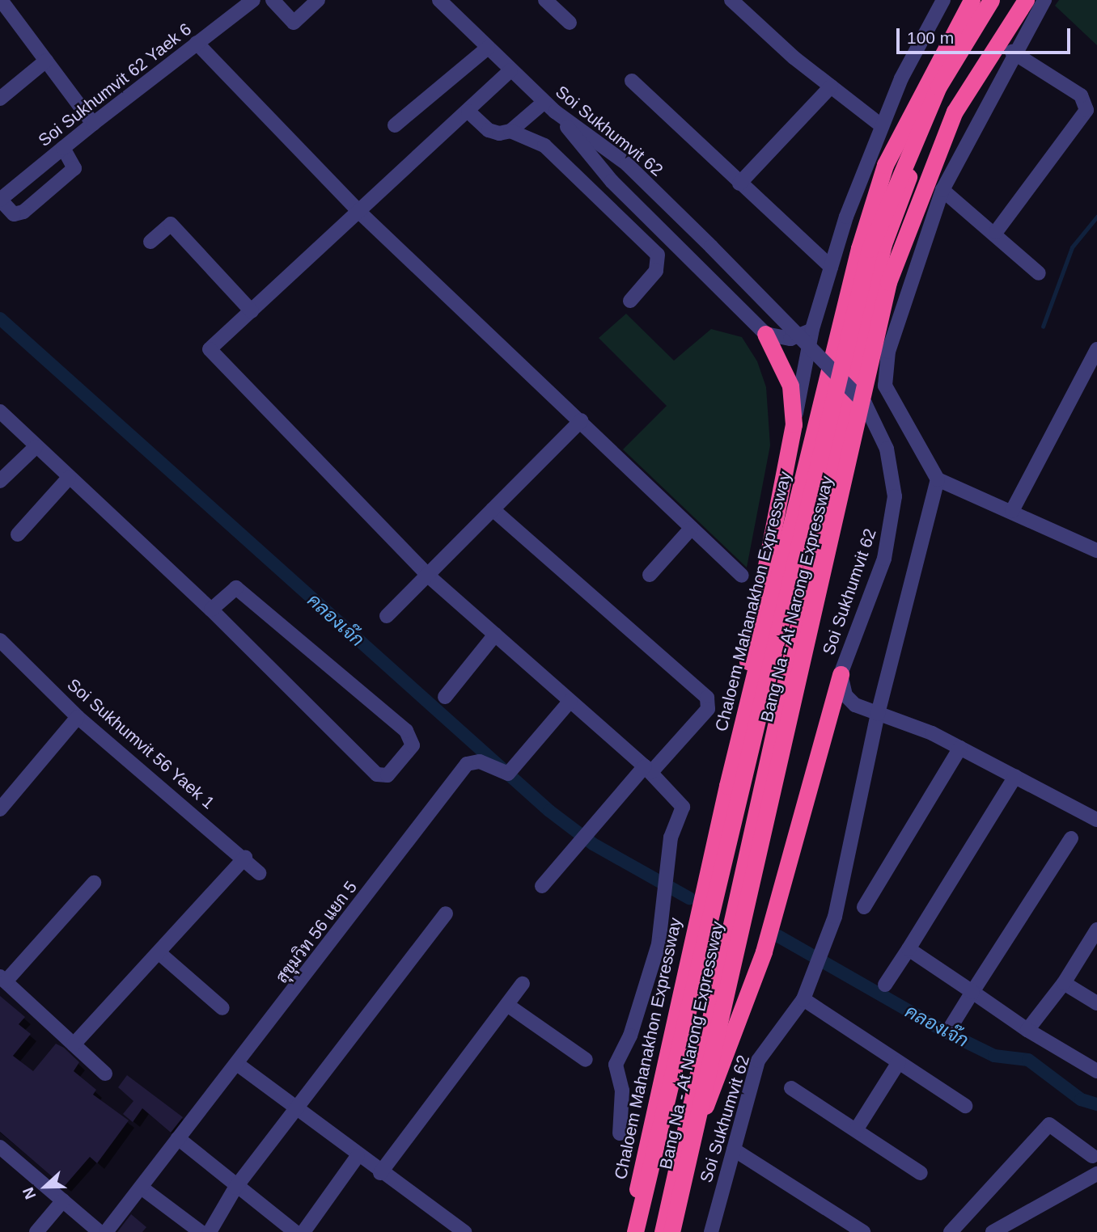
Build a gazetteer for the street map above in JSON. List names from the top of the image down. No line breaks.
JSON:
{"streets":{"highway":["Bang Na - At Narong Expressway","Chaloem Mahanakhon Expressway"],"street":["Soi Sukhumvit 62 Yaek 6","Soi Sukhumvit 62","Soi Sukhumvit 56 Yaek 1","สุขุมวิท 56 แยก 5"]},"water":["คลองเจ๊ก"],"scale_bar":"100 m","north":"left"}
